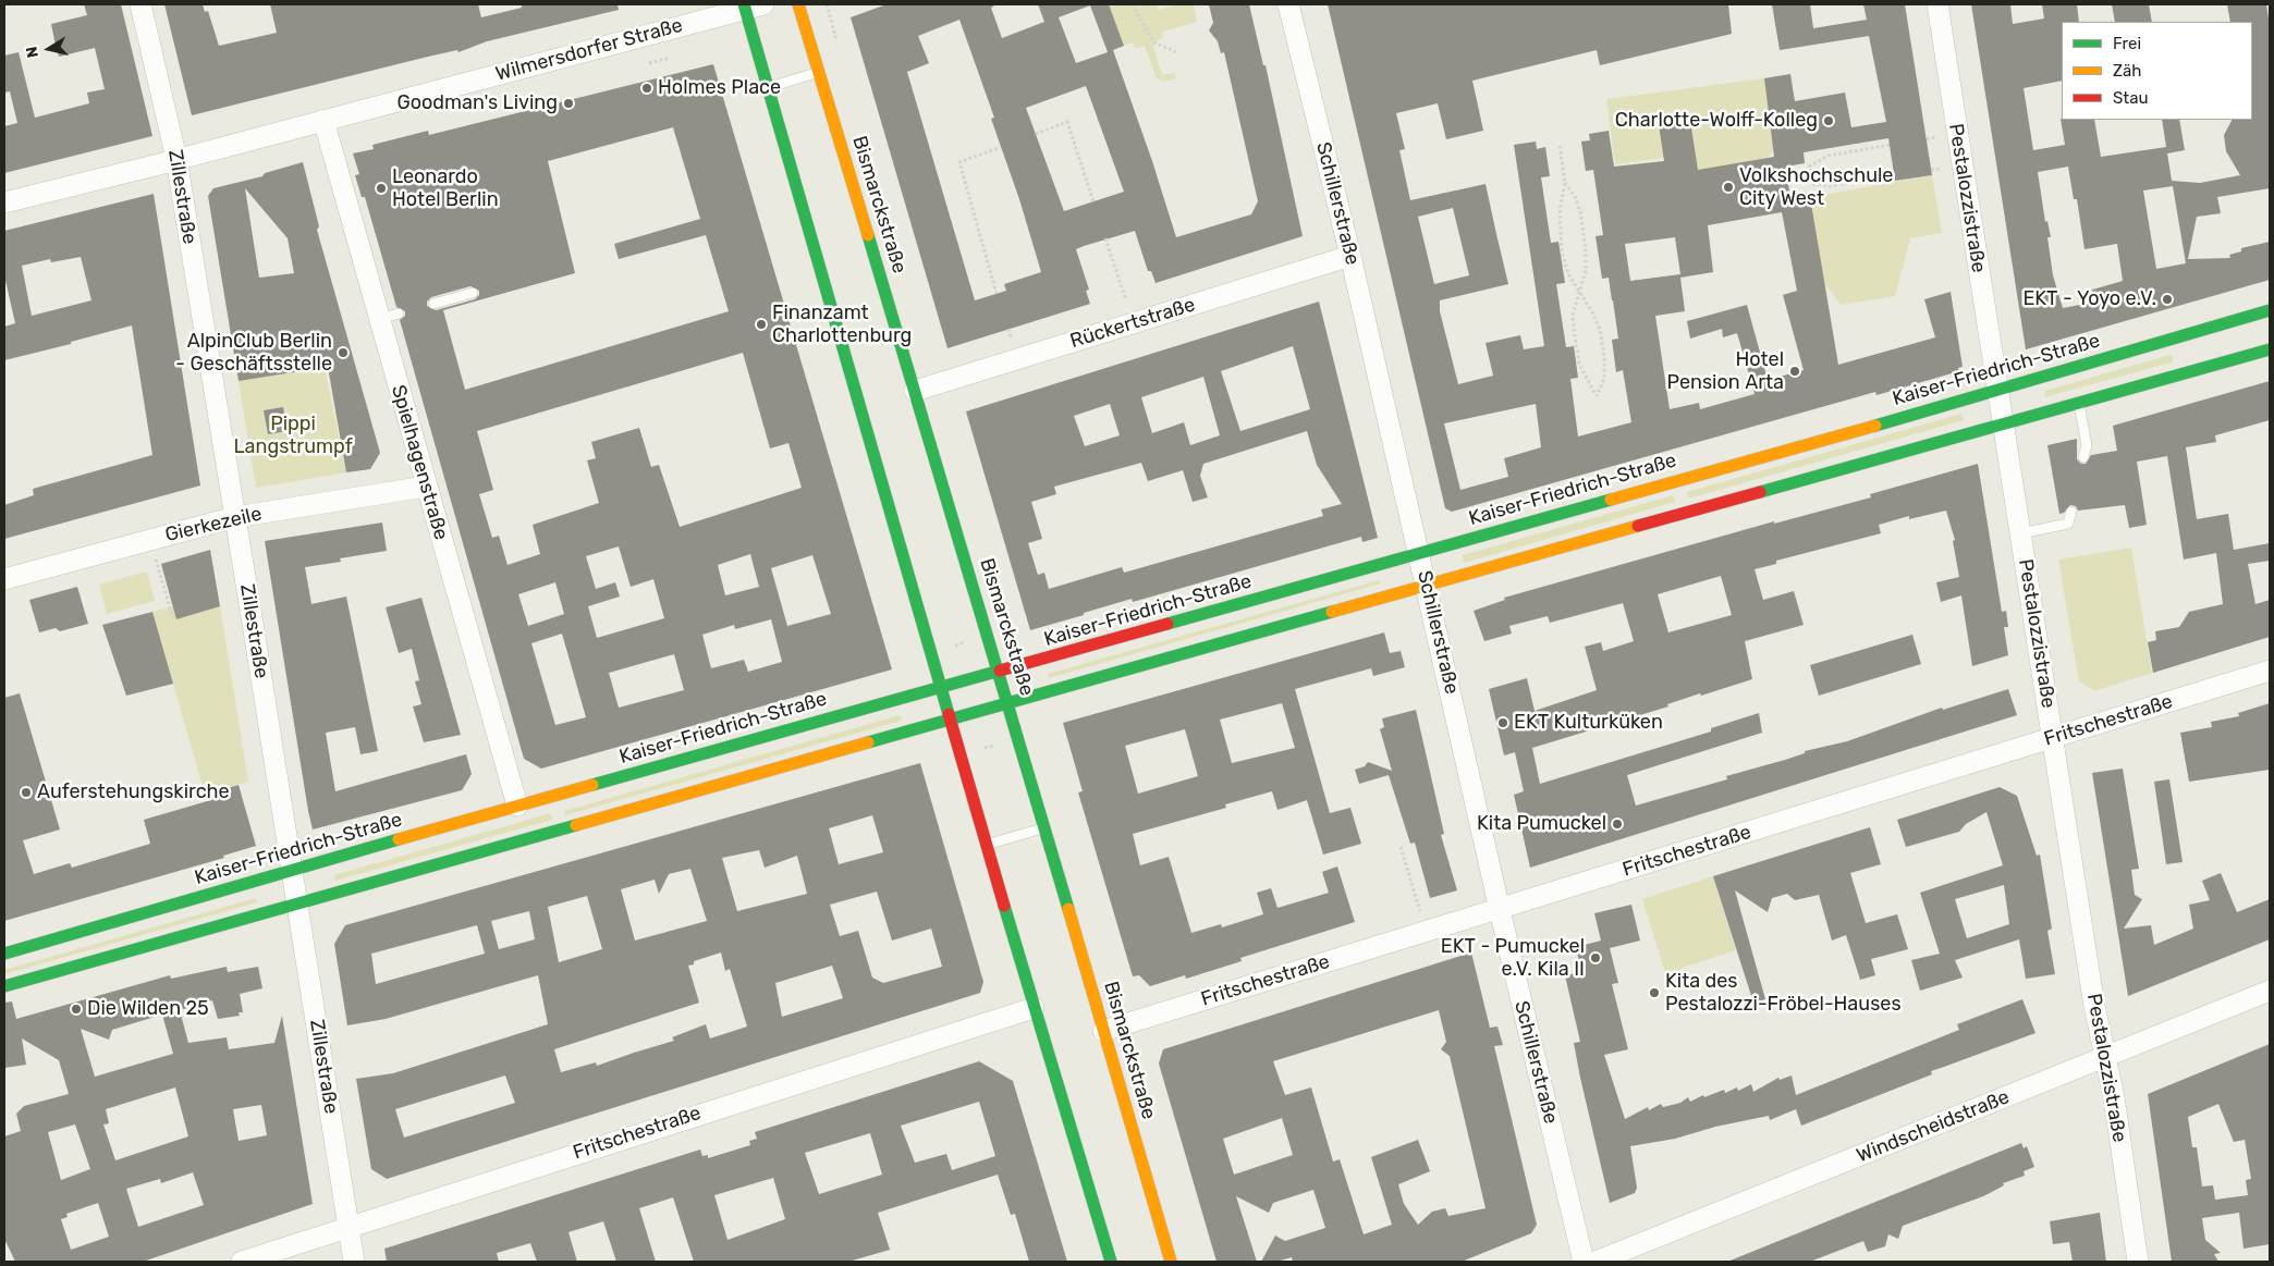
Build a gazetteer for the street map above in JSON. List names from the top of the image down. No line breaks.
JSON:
{"streets":{"main road":["Bismarckstraße","Kaiser-Friedrich-Straße"],"street":["Wilmersdorfer Straße","Zillestraße","Pestalozzistraße","Schillerstraße","Rückertstraße","Spielhagenstraße","Gierkezeile","Fritschestraße","Windscheidstraße"]},"crossings":[["Wilmersdorfer Straße","Zillestraße"],["Wilmersdorfer Straße","Spielhagenstraße"],["Zillestraße","Kaiser-Friedrich-Straße"],["Zillestraße","Gierkezeile"],["Zillestraße","Fritschestraße"],["Pestalozzistraße","Kaiser-Friedrich-Straße"],["Pestalozzistraße","Fritschestraße"],["Pestalozzistraße","Windscheidstraße"],["Schillerstraße","Rückertstraße"],["Schillerstraße","Kaiser-Friedrich-Straße"],["Schillerstraße","Fritschestraße"],["Bismarckstraße","Rückertstraße"],["Bismarckstraße","Kaiser-Friedrich-Straße"],["Bismarckstraße","Fritschestraße"],["Kaiser-Friedrich-Straße","Spielhagenstraße"],["Spielhagenstraße","Gierkezeile"]],"parks":["Pippi Langstrumpf"],"places":["Holmes Place","Goodman's Living","Charlotte-Wolff-Kolleg","Volkshochschule City West","Leonardo Hotel Berlin","EKT - Yoyo e.V.","Finanzamt Charlottenburg","AlpinClub Berlin - Geschäftsstelle","Hotel Pension Arta","EKT Kulturküken","Auferstehungskirche","Kita Pumuckel","EKT - Pumuckel e.V. Kila II","Kita des Pestalozzi-Fröbel-Hauses","Die Wilden 25"],"legend":["Frei","Zäh","Stau"],"north":"left"}
